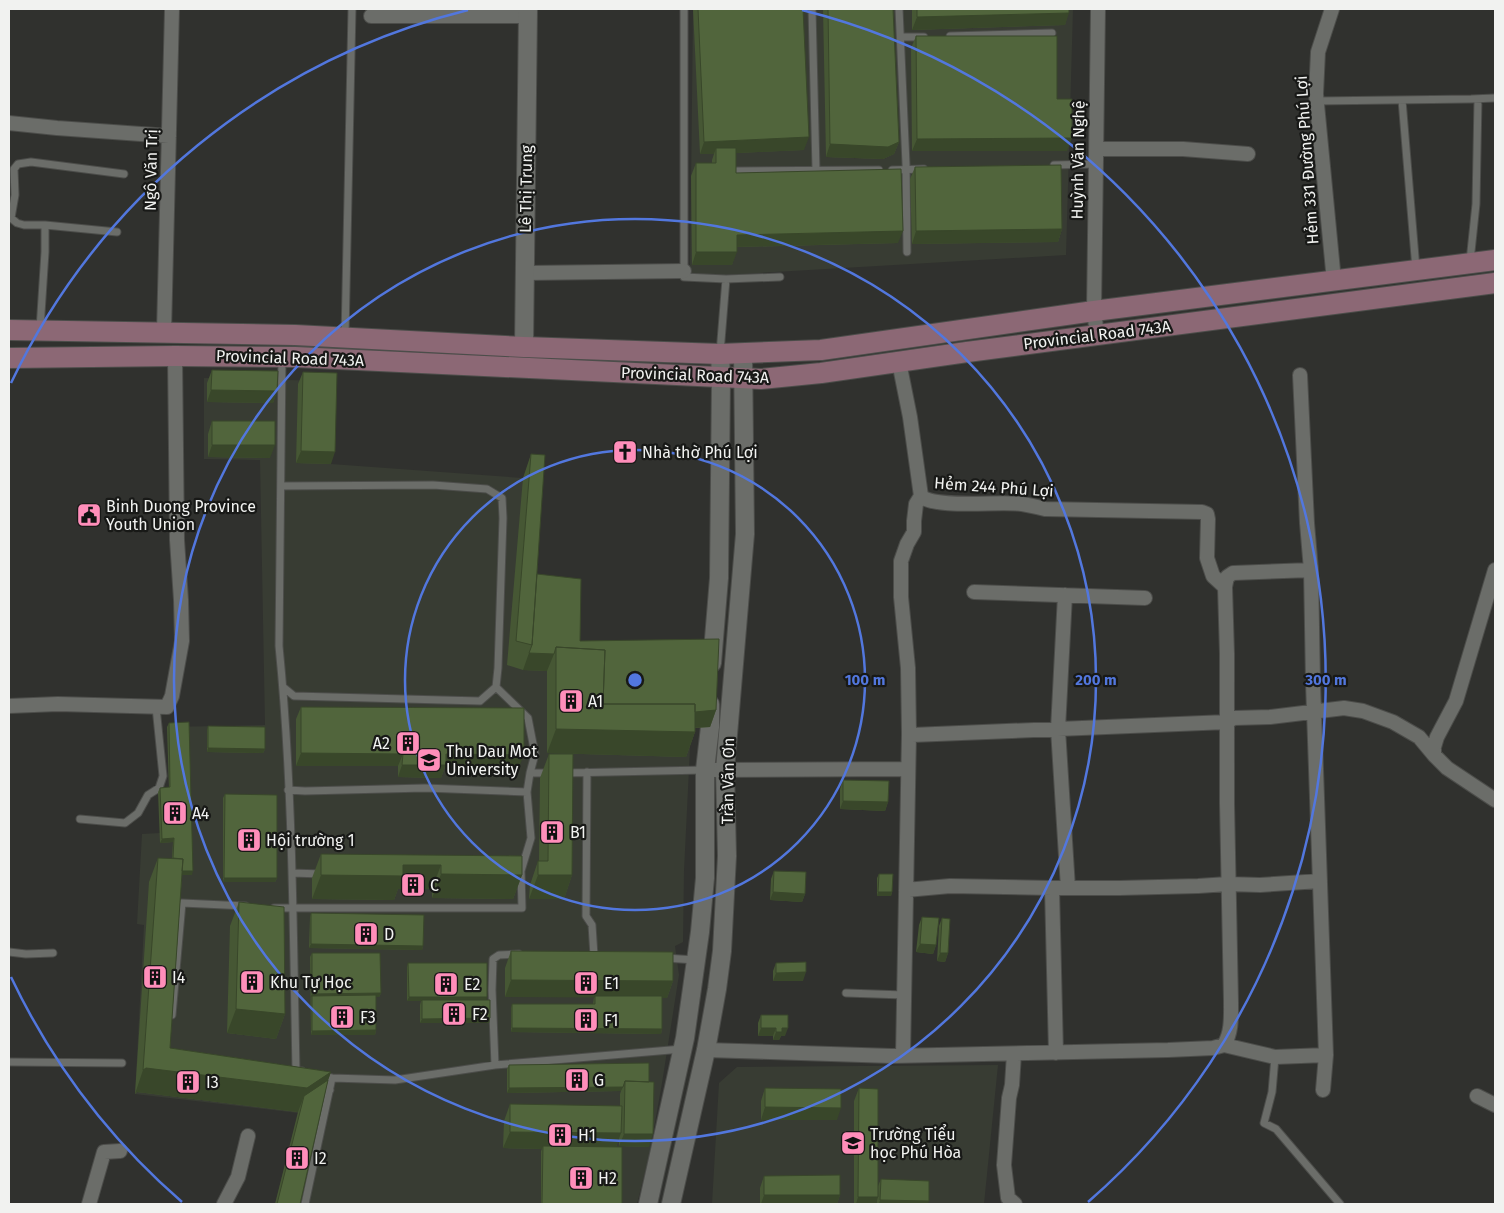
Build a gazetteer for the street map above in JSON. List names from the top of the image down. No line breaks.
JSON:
{"streets":{"main road":["Provincial Road 743A"],"street":["Huỳnh Văn Nghệ","Hẻm 331 Đường Phú Lợi","Ngô Văn Trị","Lê Thị Trung","Hẻm 244 Phú Lợi","Trần Văn Ơn"]},"crossings":[["Huỳnh Văn Nghệ","Provincial Road 743A"],["Hẻm 331 Đường Phú Lợi","Provincial Road 743A"],["Ngô Văn Trị","Provincial Road 743A"],["Lê Thị Trung","Provincial Road 743A"],["Provincial Road 743A","Hẻm 244 Phú Lợi"],["Provincial Road 743A","Trần Văn Ơn"]],"places":{"church":["Nhà thờ Phú Lợi"],"public building":["Binh Duong Province Youth Union"],"building":["A1","A2","A4","B1","Hội trường 1","C","D","I4","Khu Tự Học","E1","E2","F2","F3","F1","G","I3","H1","I2","H2"],"school or university":["Thu Dau Mot University","Trường Tiểu học Phú Hòa"]},"rings":["100 m","200 m","300 m"]}
